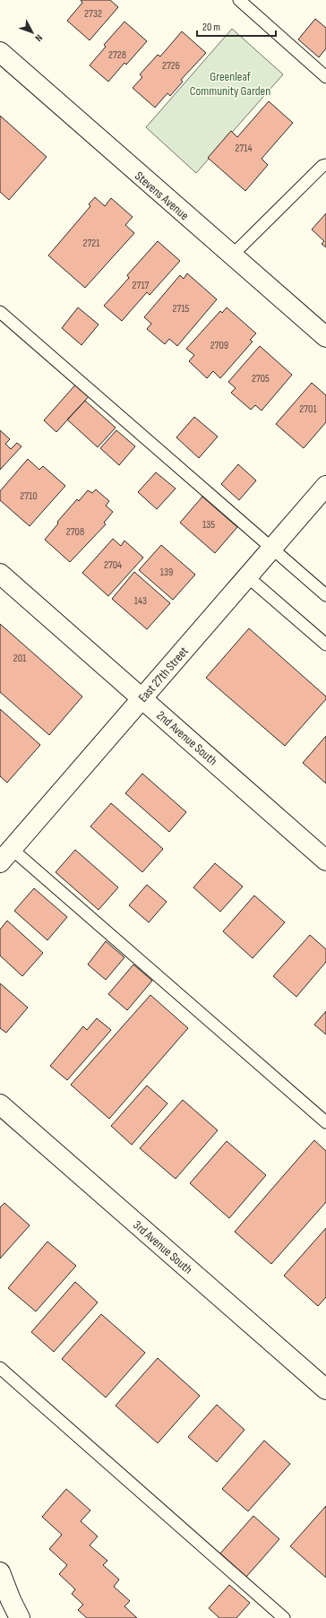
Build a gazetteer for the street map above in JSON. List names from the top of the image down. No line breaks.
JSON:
{"streets":{"street":["Stevens Avenue","East 27th Street","2nd Avenue South","3rd Avenue South"]},"crossings":[["East 27th Street","2nd Avenue South"]],"parks":["Greenleaf Community Garden"],"house_numbers":["2732","2728","2726","2714","2721","2717","2715","2709","2705","2701","2710","135","2708","2704","139","143","201"],"scale_bar":"20 m","north":"bottom right"}
